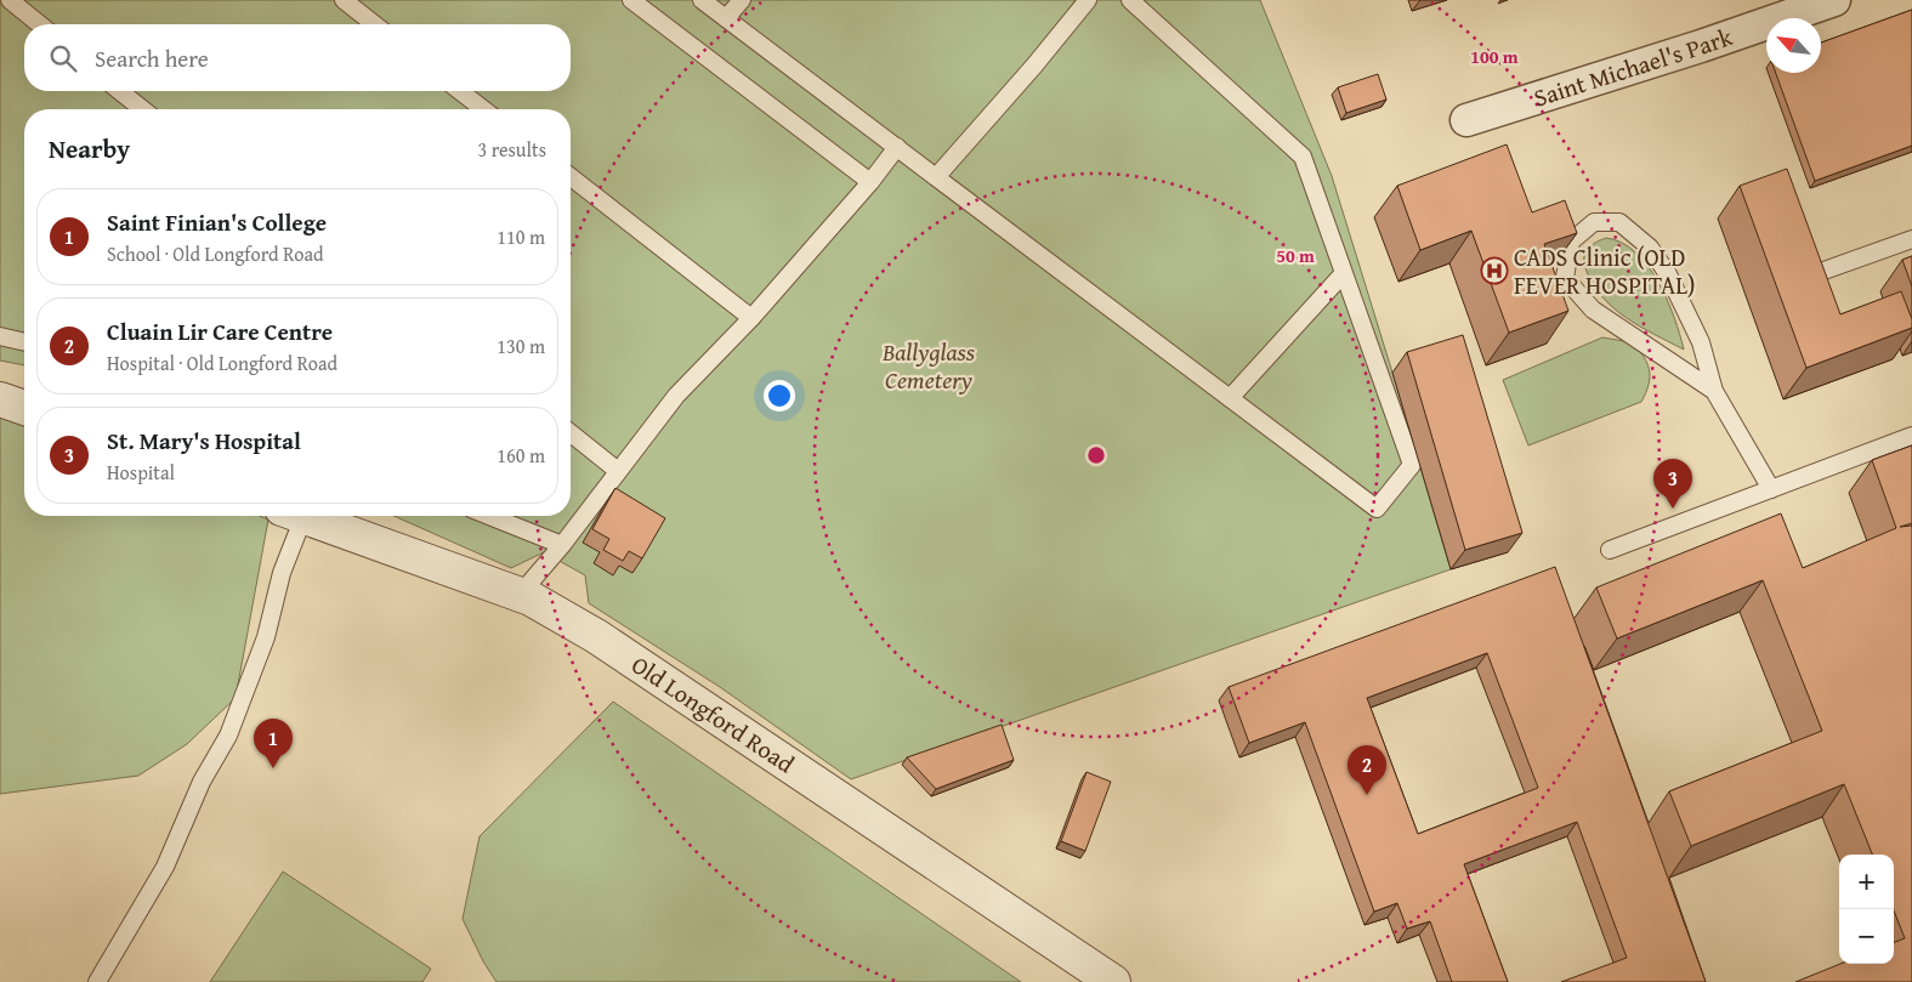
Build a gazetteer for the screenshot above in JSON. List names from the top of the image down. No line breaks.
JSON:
{"streets":{"street":["Saint Michael's Park","Old Longford Road"]},"parks":["Ballyglass Cemetery"],"places":{"hospital":["CADS Clinic (OLD FEVER HOSPITAL)"]},"north":"top left","page":{"search":"Search here","heading":["Nearby","3 results"],"list":[{"mark":"1","name":"Saint Finian's College","note":"School · Old Longford Road","value":"110 m"},{"mark":"2","name":"Cluain Lir Care Centre","note":"Hospital · Old Longford Road","value":"130 m"},{"mark":"3","name":"St. Mary's Hospital","note":"Hospital","value":"160 m"}],"pins":["3","1","2"],"map_buttons":["+","−"]},"rings":["100 m","50 m"]}
